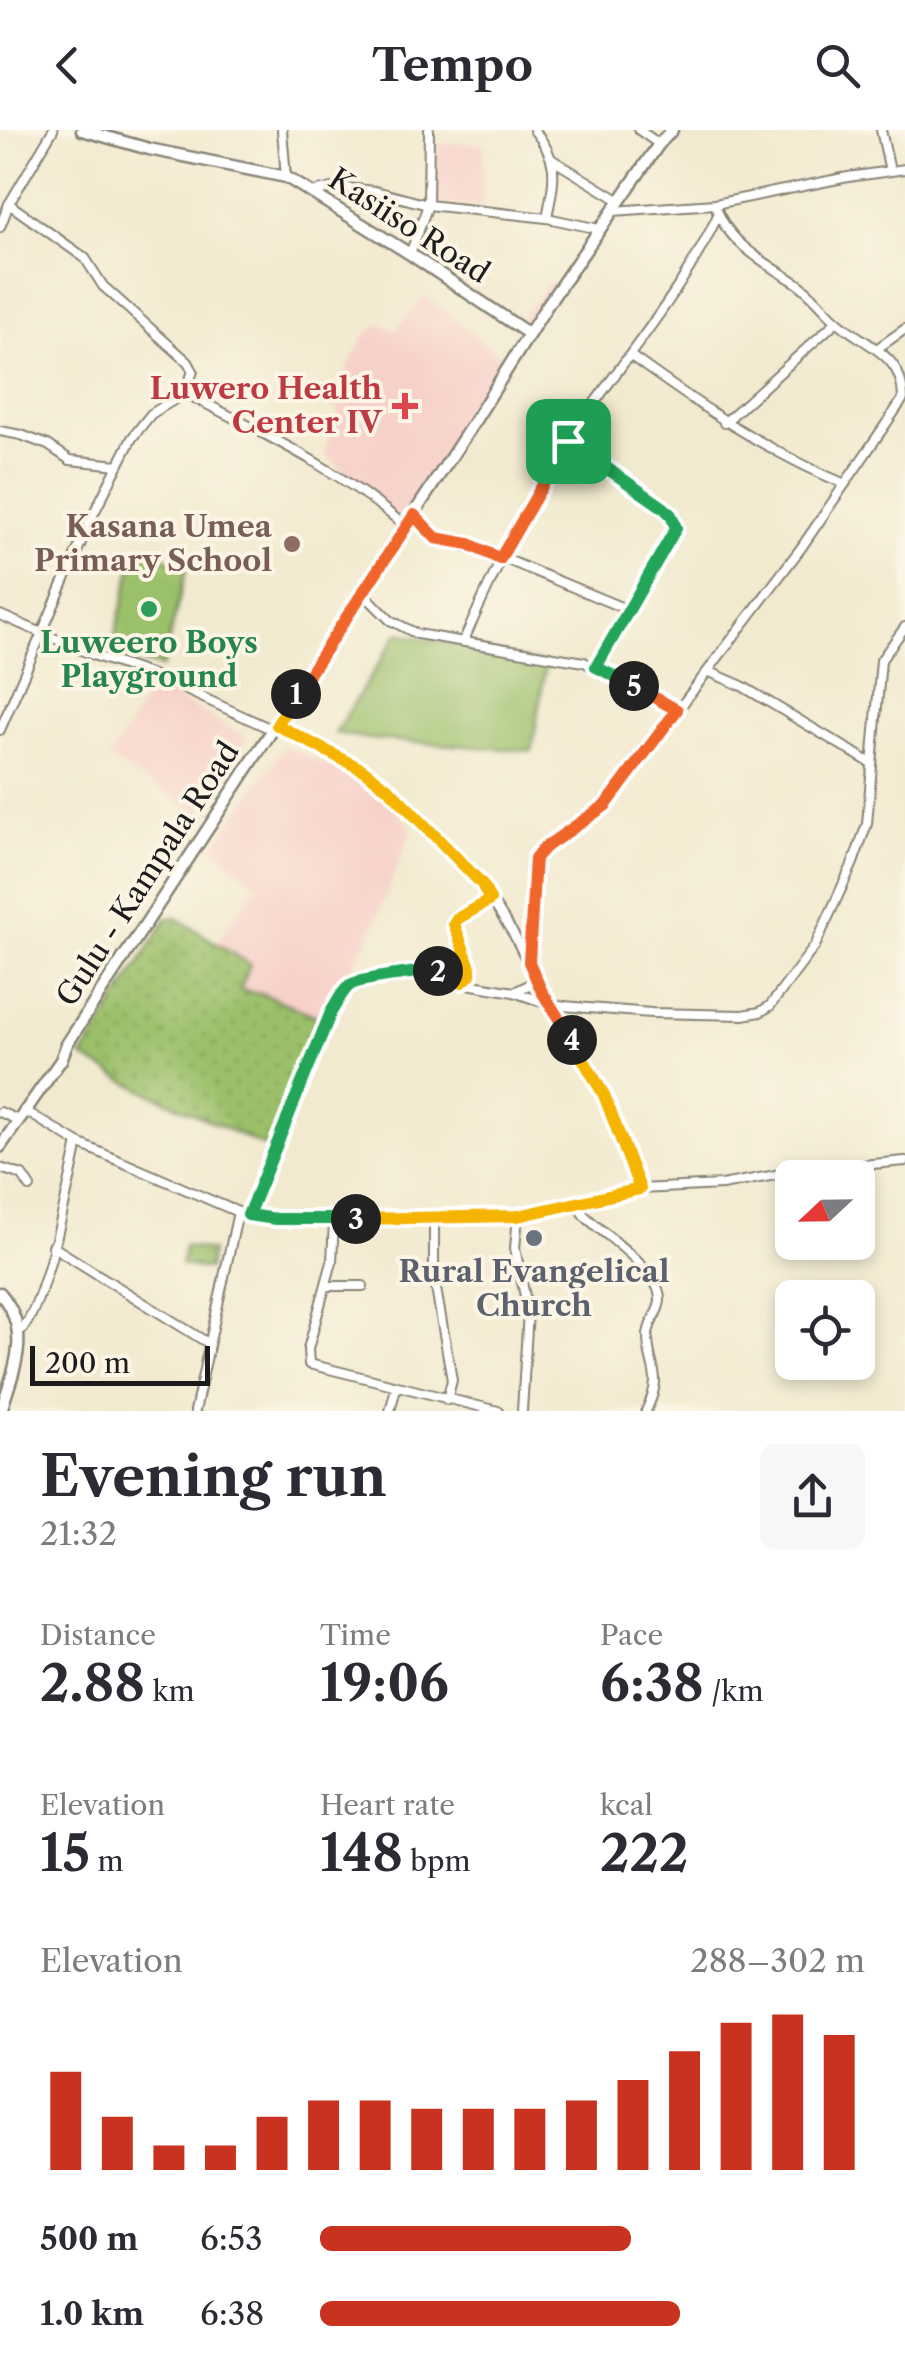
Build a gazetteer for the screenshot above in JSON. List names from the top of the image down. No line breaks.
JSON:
{"streets":{"main road":["Kasiiso Road","Gulu - Kampala Road"]},"crossings":[["Kasiiso Road","Gulu - Kampala Road"]],"places":{"health":["Luwero Health Center IV"],"other":["Kasana Umea Primary School","Luweero Boys Playground","Rural Evangelical Church"]},"scale_bar":"200 m","north":"left","page":{"header":"Tempo","pins":["5","1","2","4","3"],"scale":"200 m","heading":["Evening run","21:32"],"stats":[["Distance","2.88 km"],["Time","19:06"],["Pace","6:38 /km"],["Elevation","15 m"],["Heart rate","148 bpm"],["kcal","222"]],"chart":["Elevation","288–302 m"],"list":[{"name":"500 m","note":"6:53"},{"name":"1.0 km","note":"6:38"}]}}
